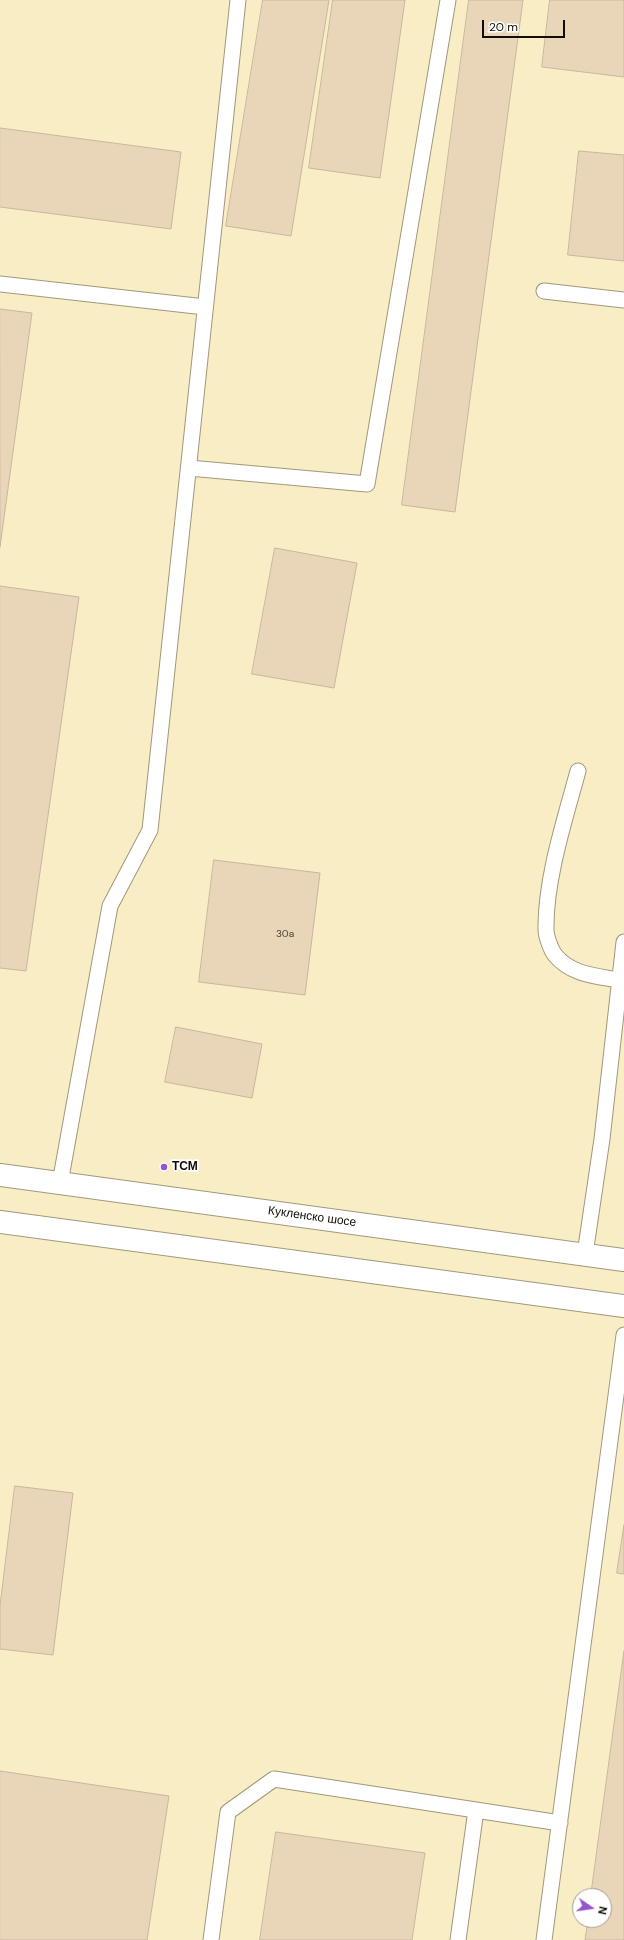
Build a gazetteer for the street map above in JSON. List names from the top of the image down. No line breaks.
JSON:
{"streets":{"main road":["Кукленско шосе"]},"places":["ТСМ"],"house_numbers":["30a"],"scale_bar":"20 m","north":"right"}
